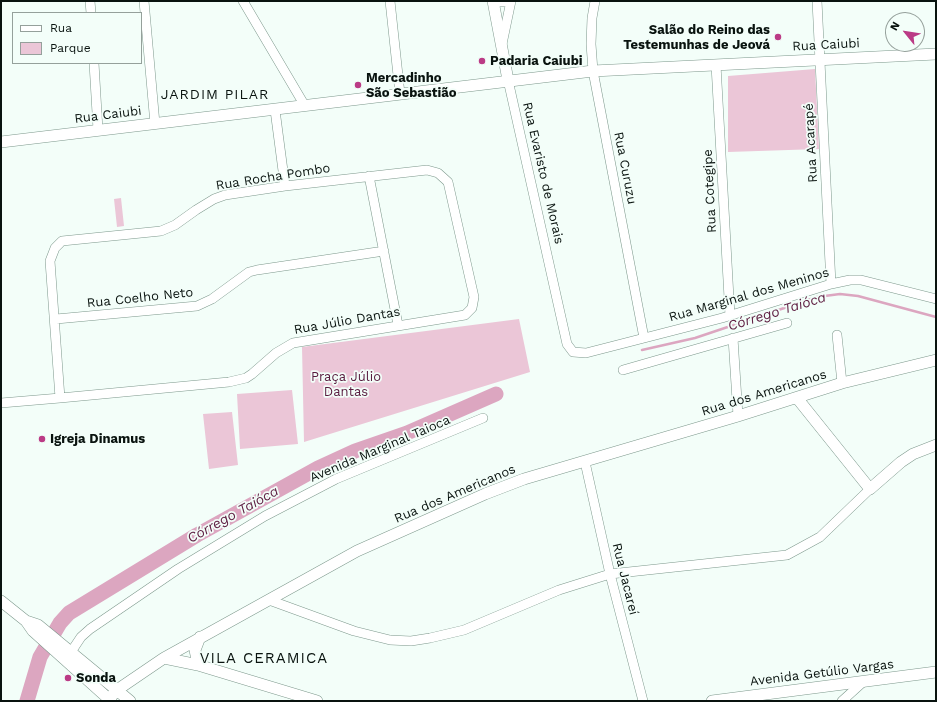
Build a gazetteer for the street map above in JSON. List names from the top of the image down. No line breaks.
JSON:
{"streets":{"street":["Rua Caiubi","Rua Acarapé","Rua Curuzu","Rua Evaristo de Morais","Rua Rocha Pombo","Rua Cotegipe","Rua Marginal dos Meninos","Rua Coelho Neto","Rua Júlio Dantas","Rua dos Americanos","Avenida Marginal Taioca","Rua Jacareí","Avenida Getúlio Vargas"]},"crossings":[["Rua Caiubi","Rua Acarapé"],["Rua Caiubi","Rua Curuzu"],["Rua Caiubi","Rua Evaristo de Morais"],["Rua Caiubi","Rua Cotegipe"],["Rua Acarapé","Rua Marginal dos Meninos"],["Rua Curuzu","Rua Marginal dos Meninos"],["Rua Evaristo de Morais","Rua Marginal dos Meninos"],["Rua Rocha Pombo","Rua Coelho Neto"],["Rua Rocha Pombo","Rua Júlio Dantas"],["Rua Cotegipe","Rua Marginal dos Meninos"],["Rua dos Americanos","Rua Jacareí"]],"districts":["JARDIM PILAR","VILA CERAMICA"],"water":["Córrego Taióca"],"parks":["Praça Júlio Dantas"],"places":["Salão do Reino das Testemunhas de Jeová","Padaria Caiubi","Mercadinho São Sebastião","Igreja Dinamus","Sonda"],"legend":["Rua","Parque"],"north":"top left"}
